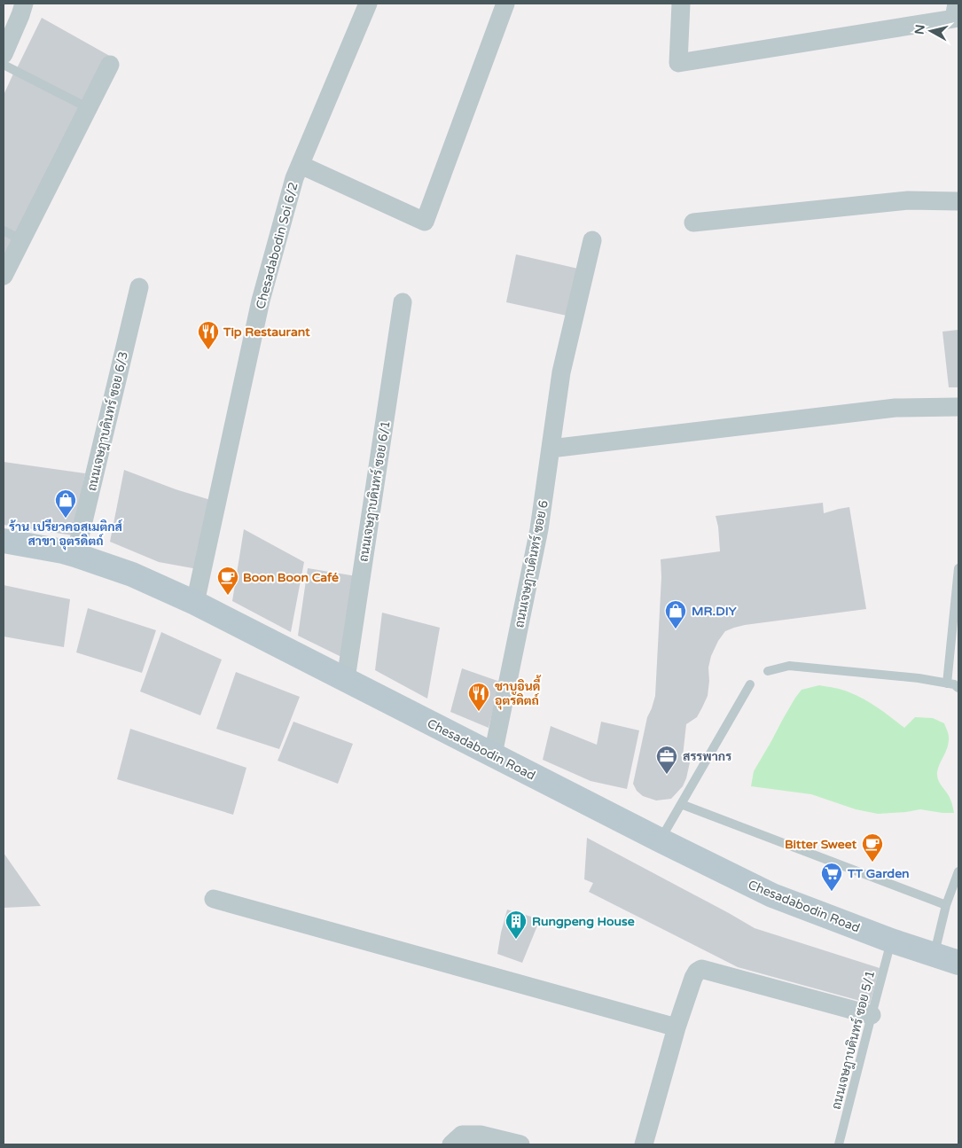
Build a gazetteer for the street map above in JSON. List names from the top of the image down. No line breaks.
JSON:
{"streets":{"street":["Chesadabodin Soi 6/2","ถนนเจษฎาบดินทร์ ซอย 6/3","ถนนเจษฎาบดินทร์ ซอย 6/1","ถนนเจษฎาบดินทร์ ซอย 6","Chesadabodin Road"],"lane":["ถนนเจษฎาบดินทร์ ซอย 5/1"]},"crossings":[["Chesadabodin Soi 6/2","Chesadabodin Road"],["ถนนเจษฎาบดินทร์ ซอย 6/3","Chesadabodin Road"],["ถนนเจษฎาบดินทร์ ซอย 6/1","Chesadabodin Road"],["ถนนเจษฎาบดินทร์ ซอย 6","Chesadabodin Road"],["Chesadabodin Road","ถนนเจษฎาบดินทร์ ซอย 5/1"]],"places":{"restaurant":["Tip Restaurant","ชาบูอินดี้ อุตรดิตถ์"],"shop":["ร้าน เปรียวคอสเมติกส์ สาขา อุตรดิตถ์","MR.DIY"],"cafe":["Boon Boon Café","Bitter Sweet"],"office":["สรรพากร"],"supermarket":["TT Garden"],"building":["Rungpeng House"]},"north":"left"}
